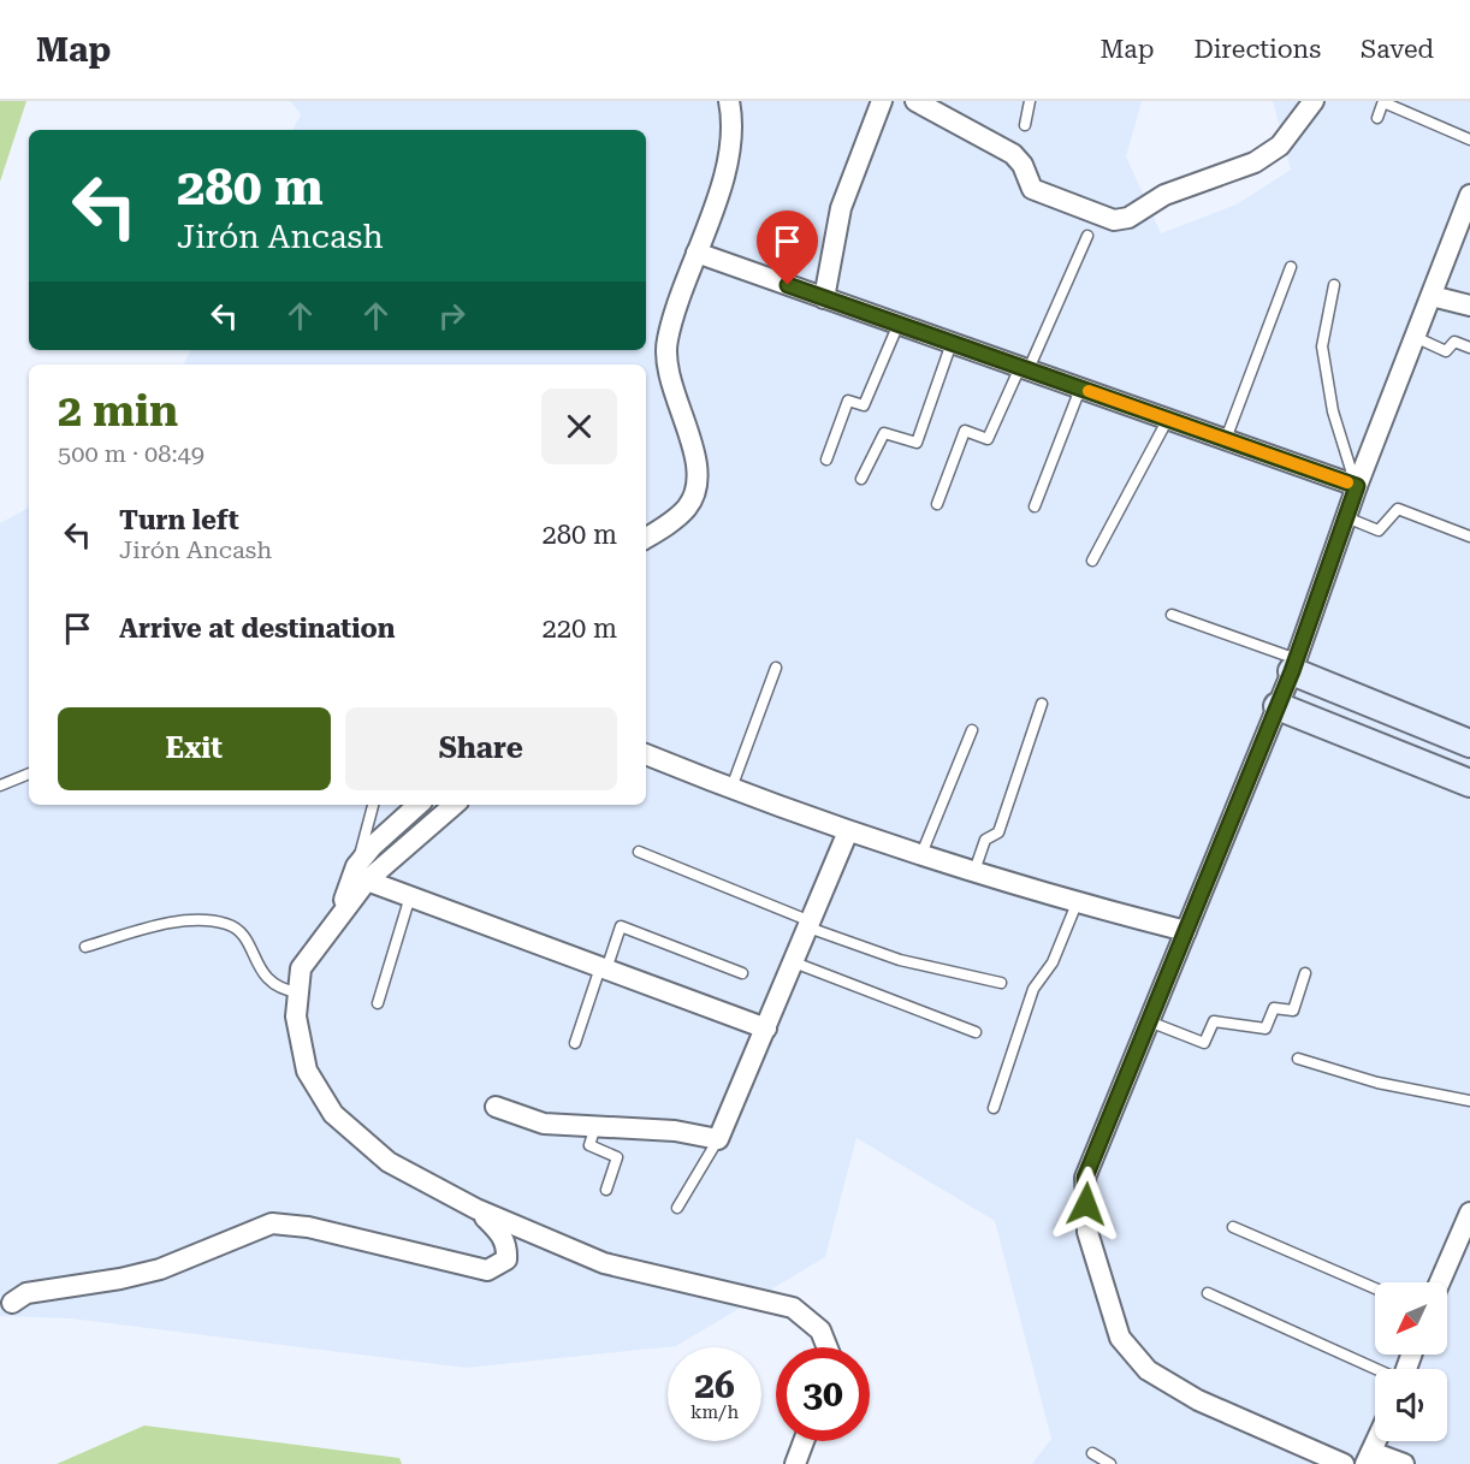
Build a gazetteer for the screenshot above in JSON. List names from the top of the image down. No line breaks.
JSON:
{"north":"bottom left","page":{"header":"Map","nav":["Map","Directions","Saved"],"turn":["280 m","Jirón Ancash"],"heading":["2 min","500 m · 08:49"],"list":[{"name":"Turn left","note":"Jirón Ancash","value":"280 m"},{"name":"Arrive at destination","value":"220 m"}],"buttons":["Exit","Share"],"speed":"26 km/h","limit":"30"}}
